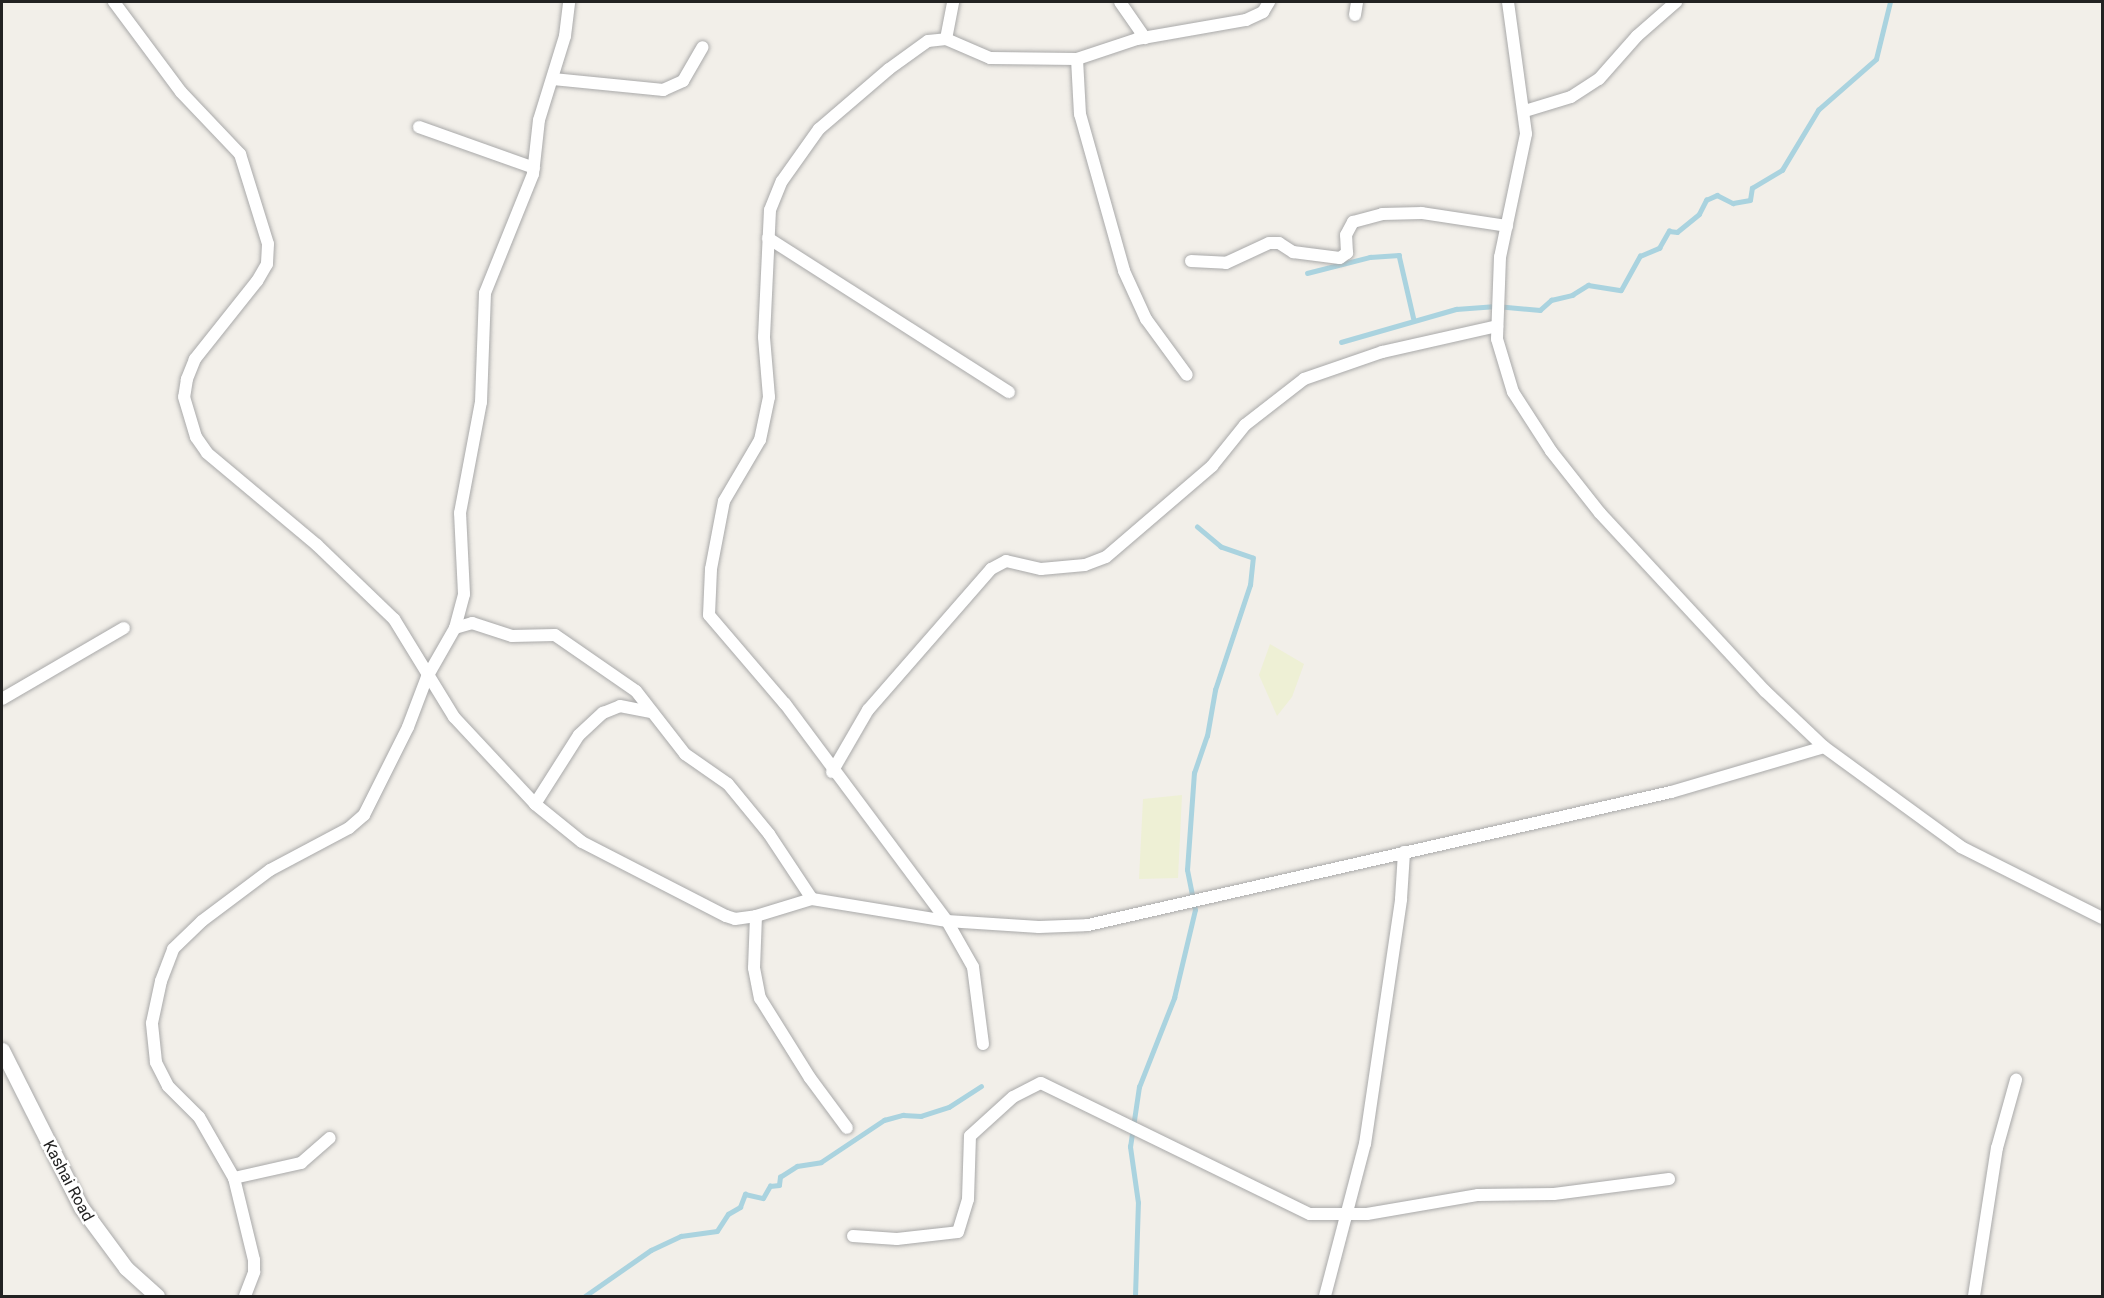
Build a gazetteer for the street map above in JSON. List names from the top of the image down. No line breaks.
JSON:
{"streets":{"street":["Kashai Road"]}}
